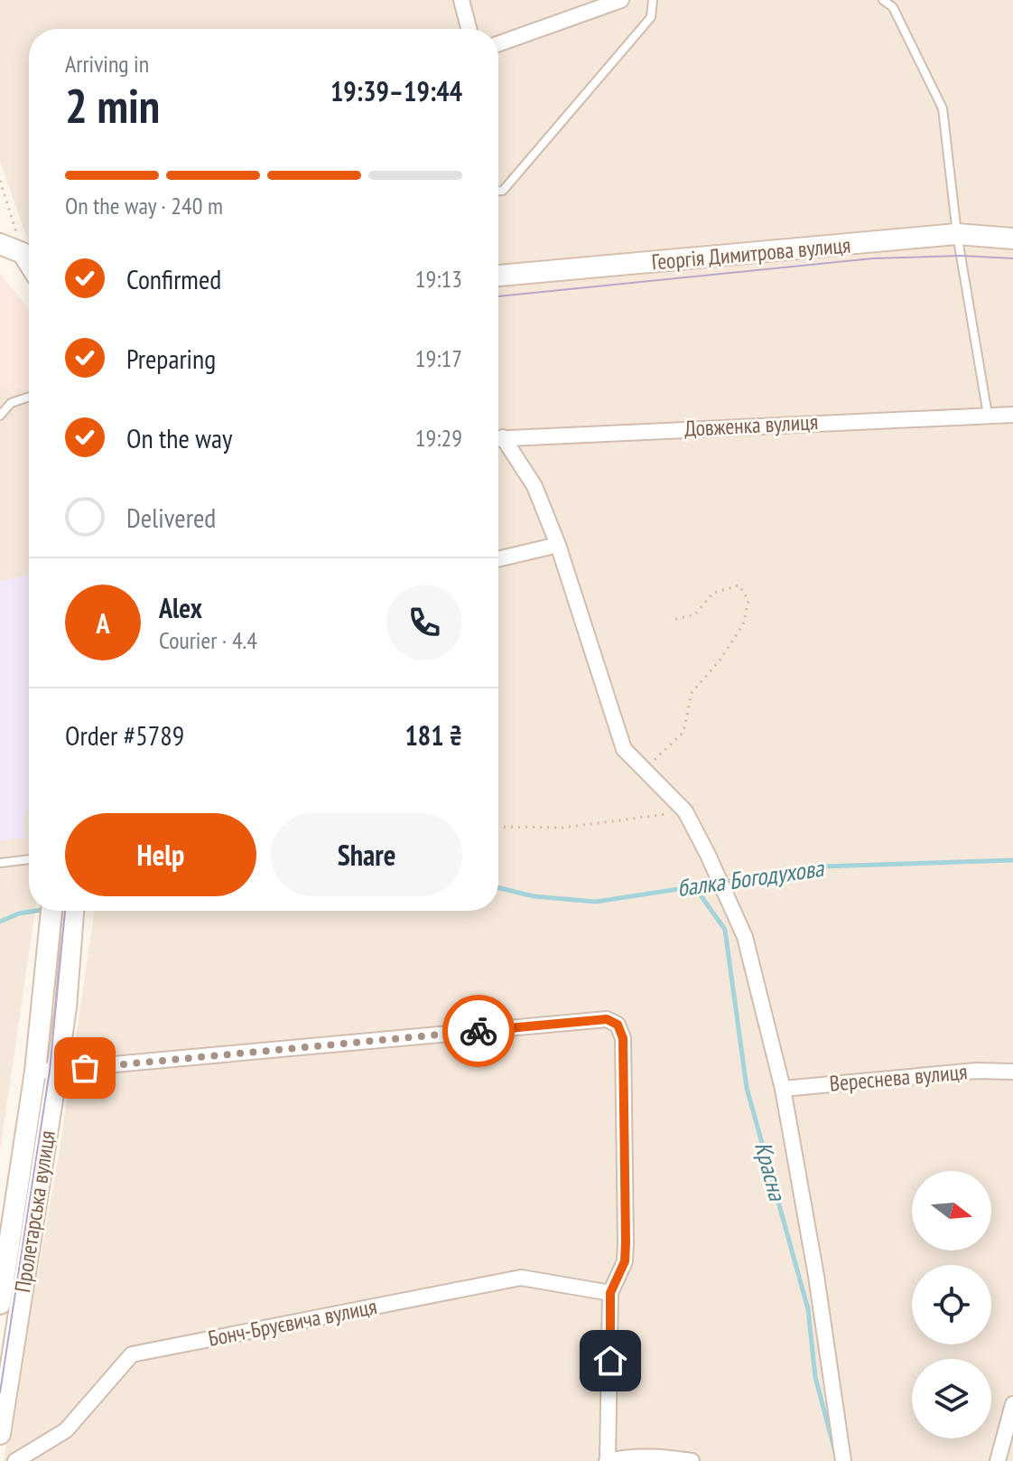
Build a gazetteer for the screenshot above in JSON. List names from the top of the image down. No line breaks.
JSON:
{"streets":{"main road":["Георгія Димитрова вулиця","Пролетарська вулиця"],"street":["Довженка вулиця","Вереснева вулиця","Бонч-Бруєвича вулиця"]},"water":["балка Богодухова","Красна"],"north":"right","page":{"heading":["2 min","Arriving in","19:39–19:44"],"panel":["Alex","Courier · 4.4","Order #5789","181 ₴"],"bar":"On the way · 240 m","list":[["Confirmed","19:13"],["Preparing","19:17"],["On the way","19:29"],"Delivered"],"round":"A","buttons":["Help","Share"]}}
